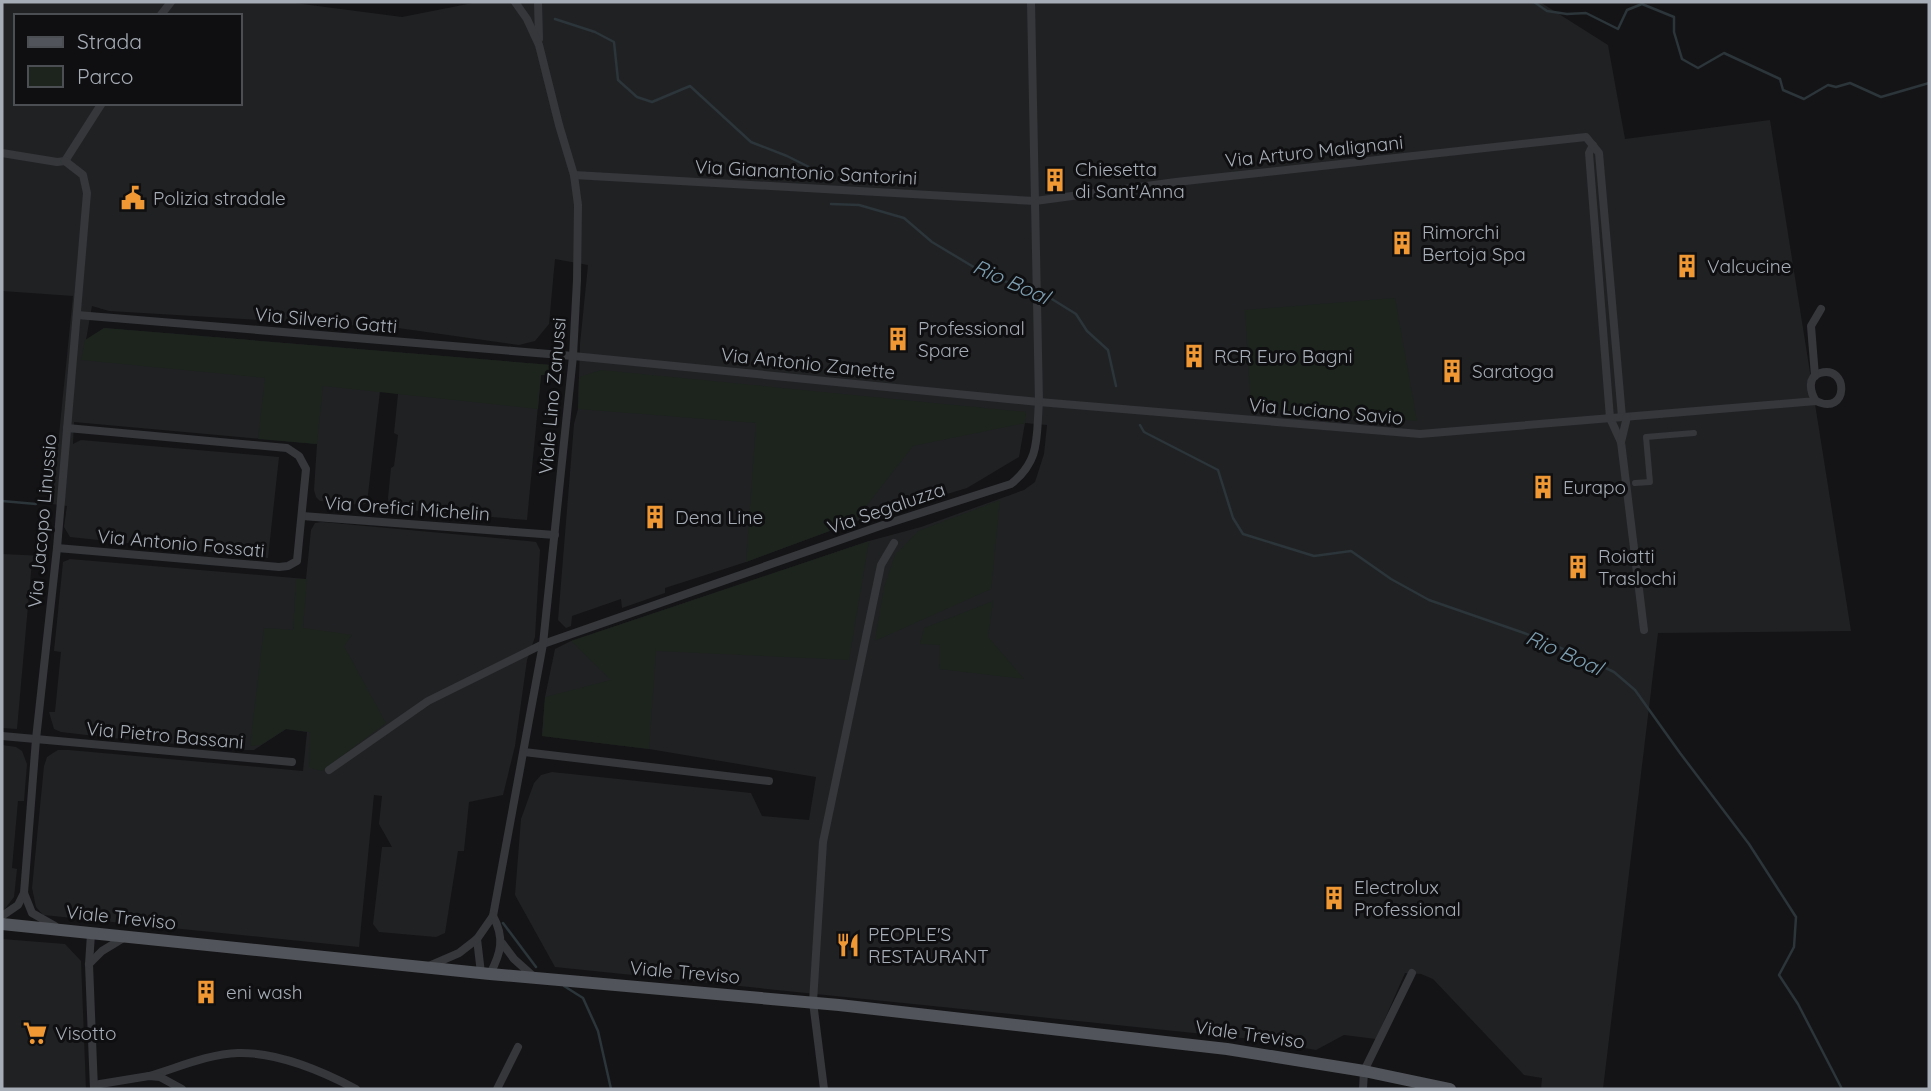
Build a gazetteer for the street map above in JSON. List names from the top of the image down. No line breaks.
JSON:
{"streets":{"main road":["Viale Treviso"],"street":["Via Arturo Malignani","Via Gianantonio Santorini","Via Silverio Gatti","Via Antonio Zanette","Viale Lino Zanussi","Via Luciano Savio","Via Orefici Michelin","Via Segaluzza","Via Jacopo Linussio","Via Antonio Fossati","Via Pietro Bassani"]},"crossings":[["Via Arturo Malignani","Via Gianantonio Santorini"],["Via Arturo Malignani","Via Segaluzza"],["Via Gianantonio Santorini","Viale Lino Zanussi"],["Via Gianantonio Santorini","Via Segaluzza"],["Via Silverio Gatti","Via Antonio Zanette"],["Via Silverio Gatti","Viale Lino Zanussi"],["Via Silverio Gatti","Via Jacopo Linussio"],["Via Antonio Zanette","Viale Lino Zanussi"],["Via Antonio Zanette","Via Luciano Savio"],["Via Antonio Zanette","Via Segaluzza"],["Viale Lino Zanussi","Via Orefici Michelin"],["Viale Lino Zanussi","Via Segaluzza"],["Viale Lino Zanussi","Viale Treviso"],["Via Luciano Savio","Via Segaluzza"],["Via Orefici Michelin","Via Jacopo Linussio"],["Via Orefici Michelin","Via Antonio Fossati"],["Via Jacopo Linussio","Via Antonio Fossati"],["Via Jacopo Linussio","Via Pietro Bassani"]],"water":["Rio Boal"],"places":{"building":["Chiesetta di Sant'Anna","Rimorchi Bertoja Spa","Valcucine","Professional Spare","RCR Euro Bagni","Saratoga","Eurapo","Dena Line","Roiatti Traslochi","Electrolux Professional","eni wash"],"public building":["Polizia stradale"],"restaurant":["PEOPLE'S RESTAURANT"],"supermarket":["Visotto"]},"legend":["Strada","Parco"]}
